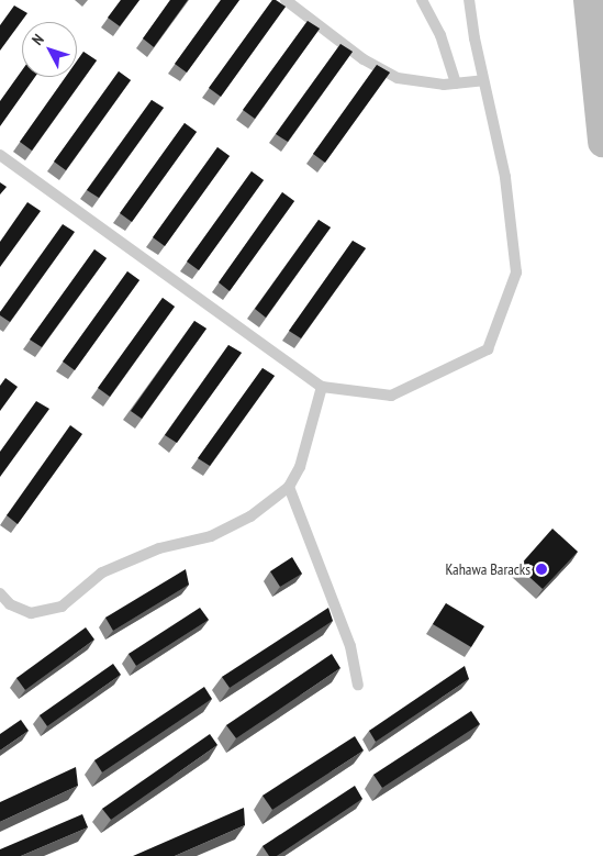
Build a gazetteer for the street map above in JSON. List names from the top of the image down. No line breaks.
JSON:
{"places":["Kahawa Baracks"],"north":"top left"}
